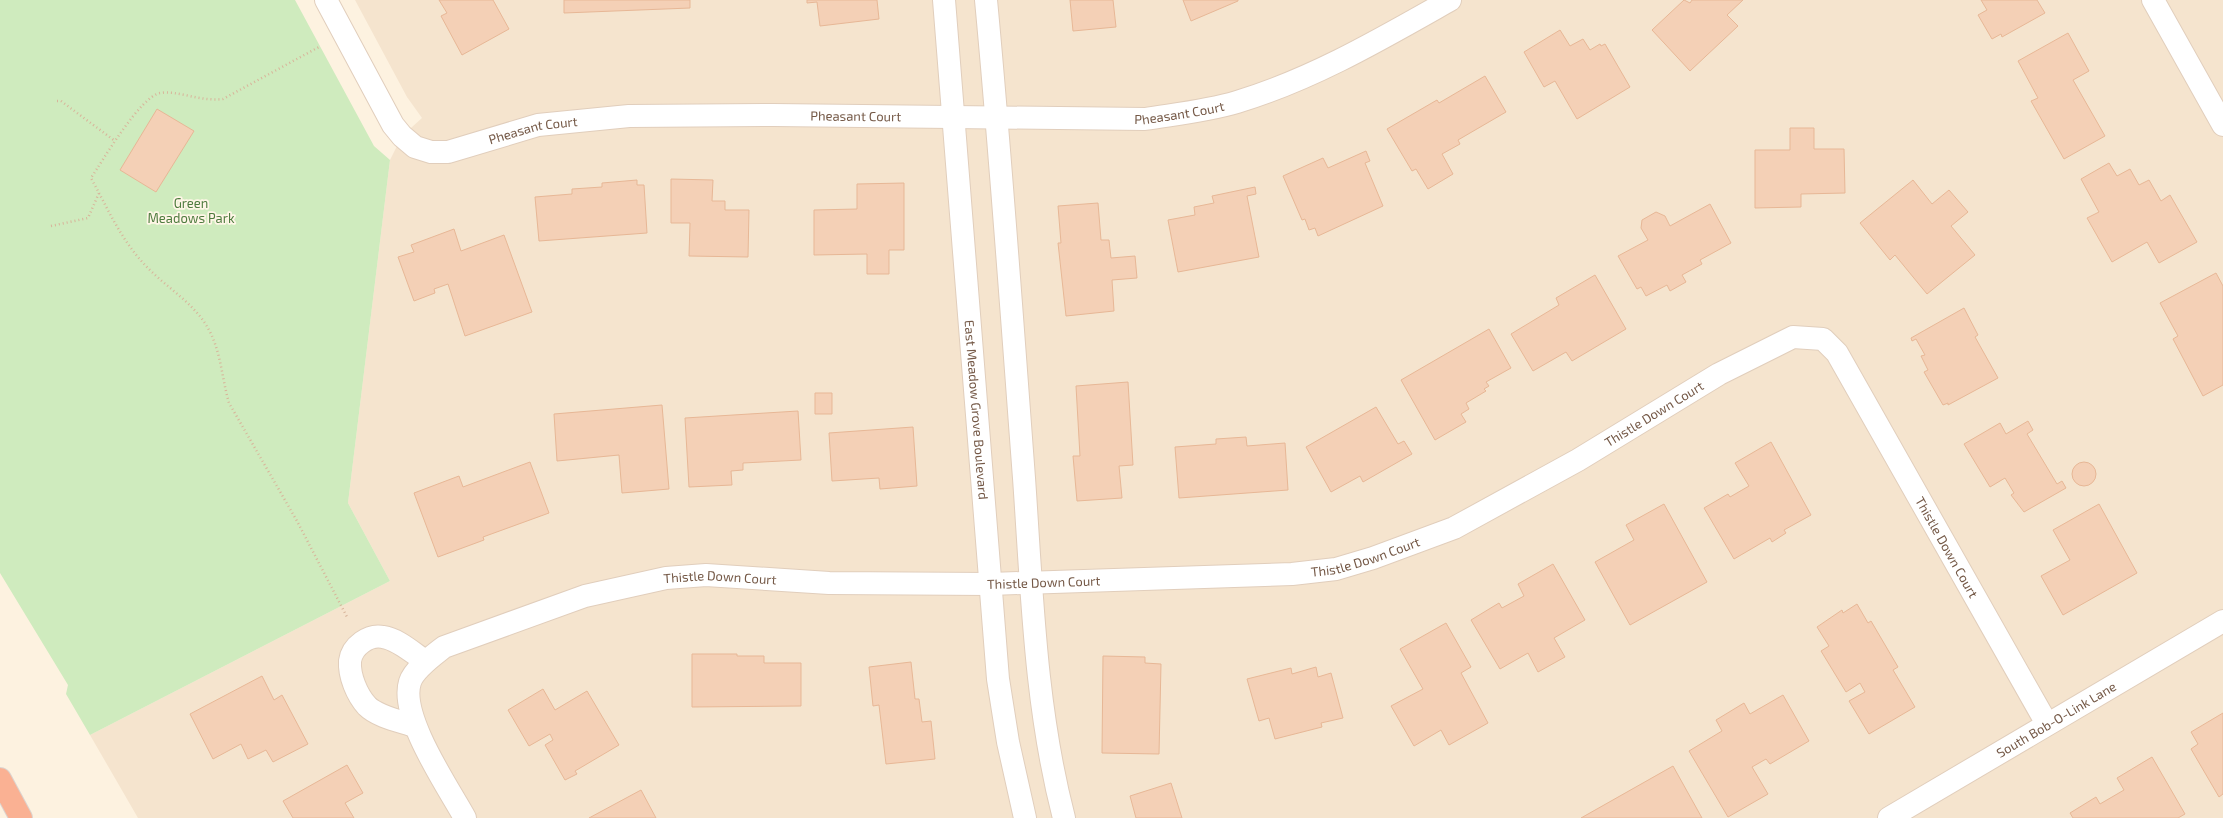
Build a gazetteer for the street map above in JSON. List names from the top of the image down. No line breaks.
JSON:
{"streets":{"street":["Pheasant Court","East Meadow Grove Boulevard","Thistle Down Court","South Bob-O-Link Lane"]},"crossings":[["Pheasant Court","East Meadow Grove Boulevard"],["East Meadow Grove Boulevard","Thistle Down Court"],["Thistle Down Court","South Bob-O-Link Lane"]],"parks":["Green Meadows Park"]}
